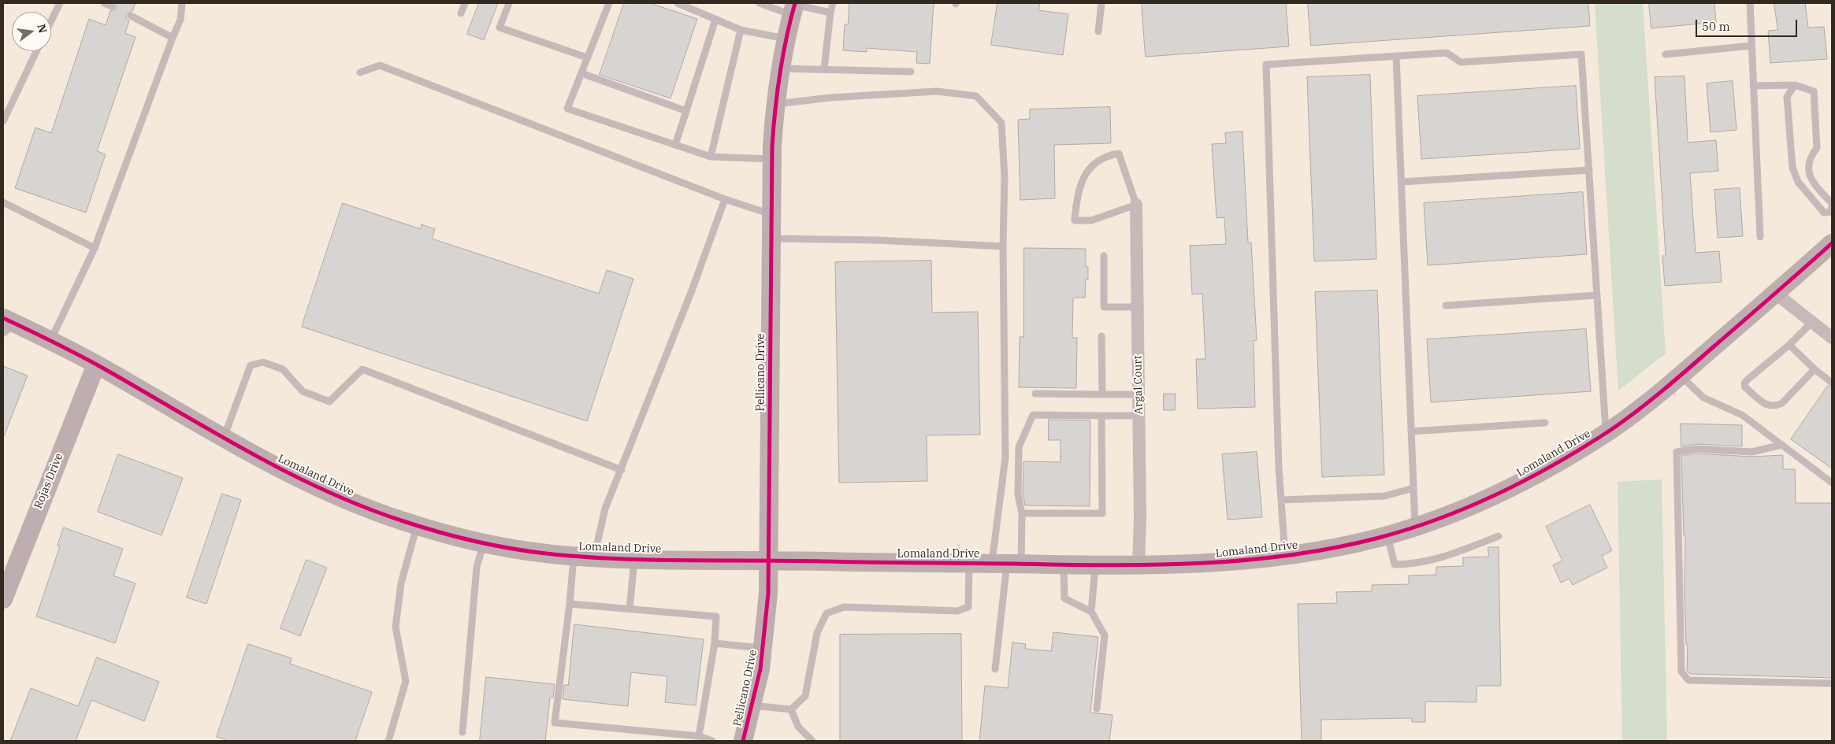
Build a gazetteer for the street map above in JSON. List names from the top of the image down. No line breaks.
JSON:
{"streets":{"street":["Pellicano Drive","Argal Court","Lomaland Drive","Rojas Drive"]},"crossings":[["Pellicano Drive","Lomaland Drive"],["Argal Court","Lomaland Drive"],["Lomaland Drive","Rojas Drive"]],"scale_bar":"50 m","north":"right"}
